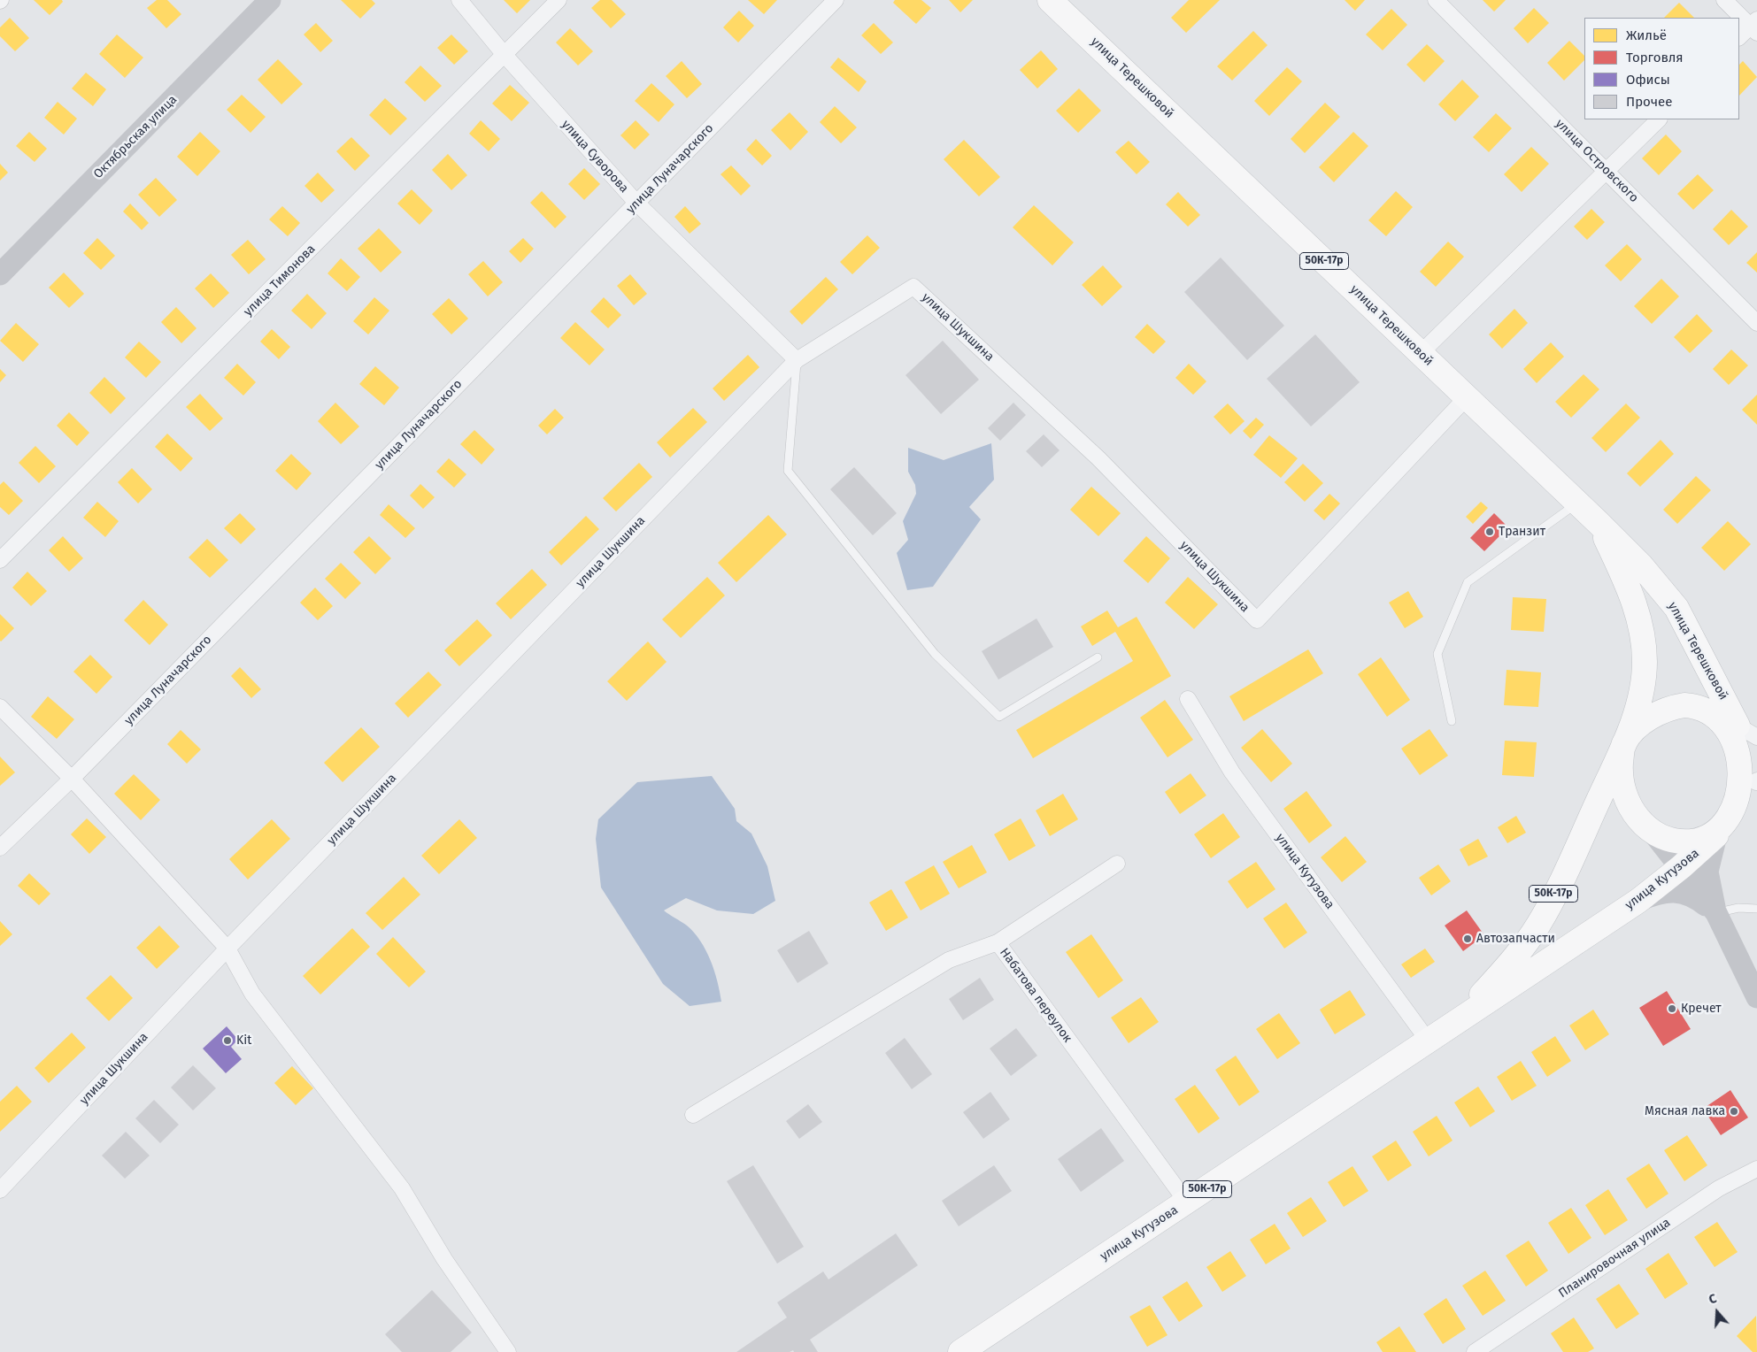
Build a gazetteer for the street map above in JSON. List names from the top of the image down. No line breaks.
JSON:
{"streets":{"main road":["улица Терешковой","50К-17р","улица Кутузова"],"street":["Октябрьская улица","улица Суворова","улица Островского","улица Луначарского","улица Тимонова","улица Шукшина","Набатова переулок","Планировочная улица"]},"crossings":[["улица Терешковой","50К-17р"],["улица Терешковой","улица Шукшина"],["улица Терешковой","улица Кутузова"],["улица Суворова","улица Луначарского"],["улица Суворова","улица Тимонова"],["улица Суворова","улица Шукшина"],["50К-17р","улица Кутузова"],["улица Кутузова","Набатова переулок"]],"places":["Транзит","Автозапчасти","Кречет","Kit","Мясная лавка"],"legend":["Жильё","Торговля","Офисы","Прочее"],"north":"top"}
